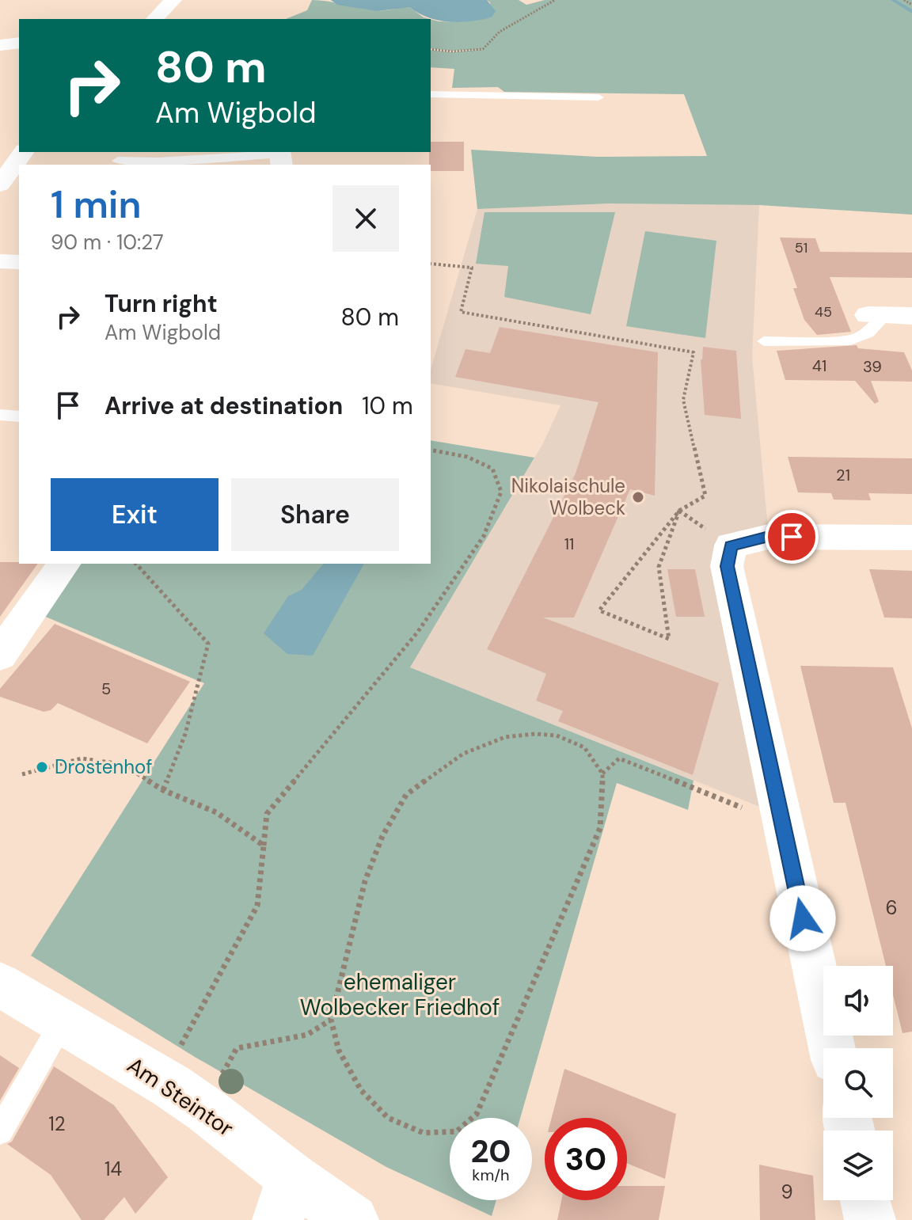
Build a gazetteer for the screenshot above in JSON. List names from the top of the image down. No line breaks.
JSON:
{"streets":{"street":["Am Steintor"]},"parks":["ehemaliger Wolbecker Friedhof"],"places":["Nikolaischule Wolbeck","Drostenhof"],"house_numbers":["51","45","41","39","21","11","5","6","12","14","9"],"page":{"turn":["80 m","Am Wigbold"],"heading":["1 min","90 m · 10:27"],"list":[{"name":"Turn right","note":"Am Wigbold","value":"80 m"},{"name":"Arrive at destination","value":"10 m"}],"buttons":["Exit","Share"],"speed":"20 km/h","limit":"30"}}
